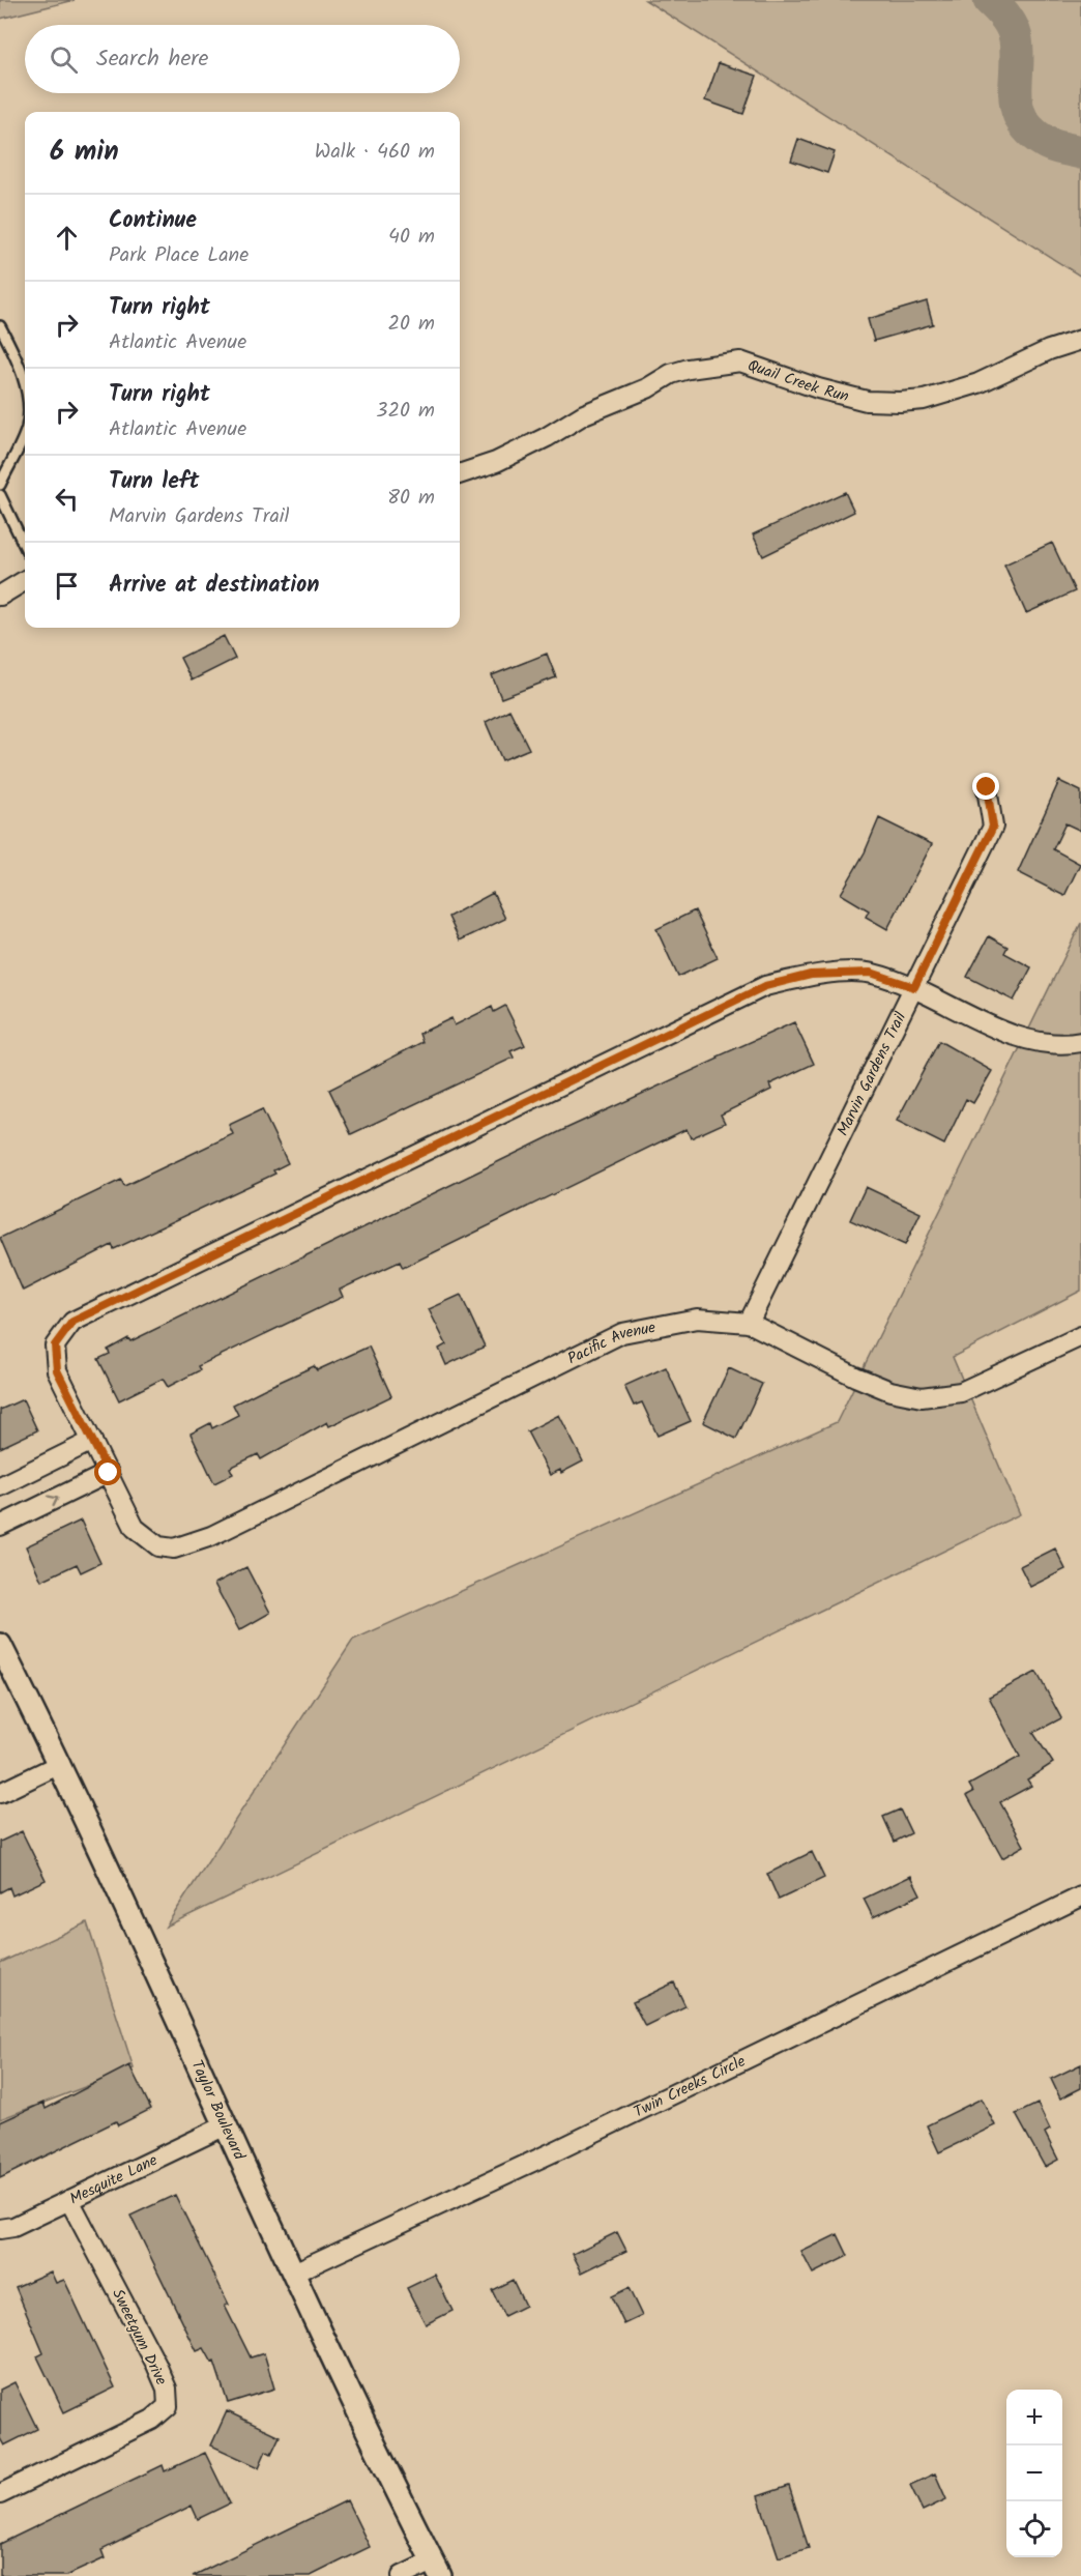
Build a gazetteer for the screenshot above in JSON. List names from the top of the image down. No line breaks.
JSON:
{"streets":{"street":["Quail Creek Run","Marvin Gardens Trail","Pacific Avenue","Twin Creeks Circle","Taylor Boulevard","Mesquite Lane","Sweetgum Drive"]},"crossings":[["Marvin Gardens Trail","Pacific Avenue"],["Twin Creeks Circle","Taylor Boulevard"],["Taylor Boulevard","Mesquite Lane"],["Mesquite Lane","Sweetgum Drive"]],"page":{"search":"Search here","heading":["6 min","Walk · 460 m"],"list":[["Continue","Park Place Lane","40 m"],["Turn right","Atlantic Avenue","20 m"],["Turn right","Atlantic Avenue","320 m"],["Turn left","Marvin Gardens Trail","80 m"],"Arrive at destination"],"map_buttons":["+","−"]}}
